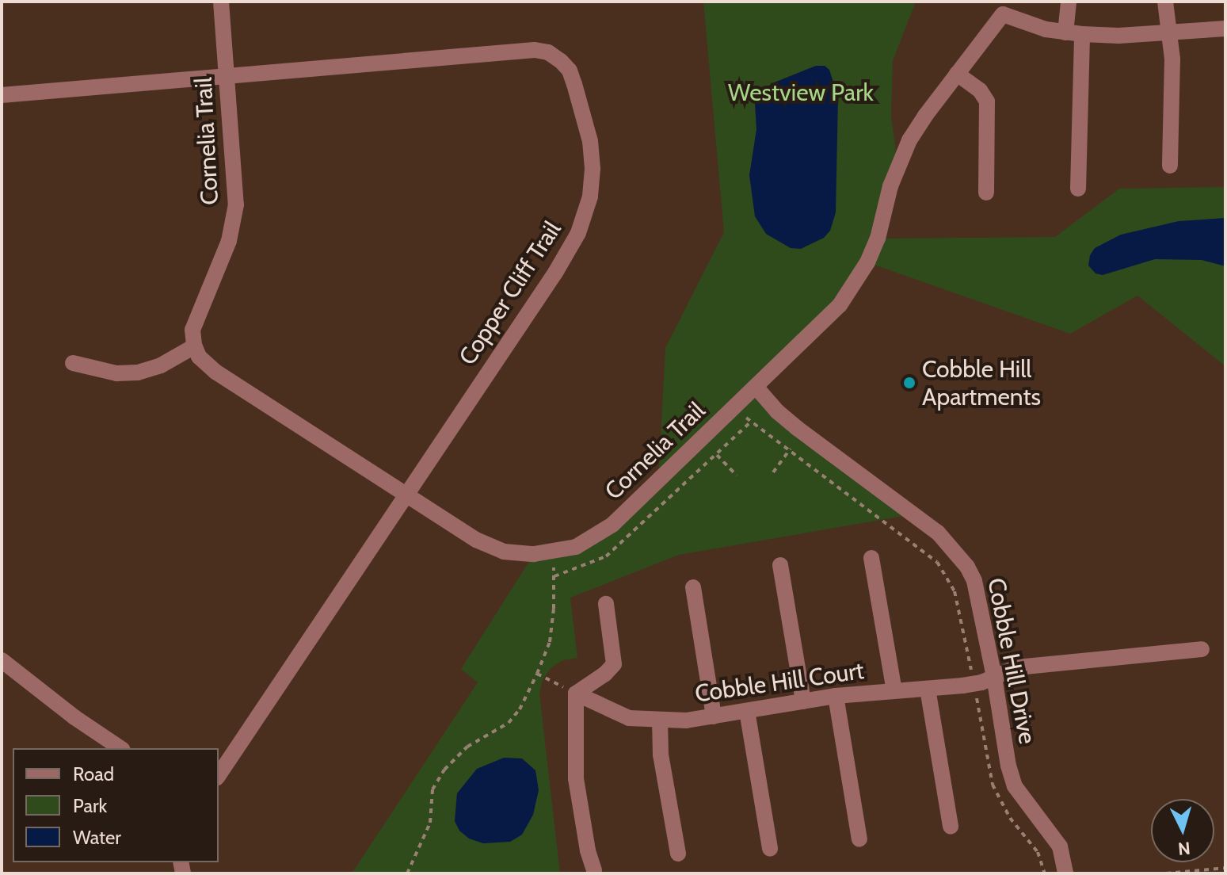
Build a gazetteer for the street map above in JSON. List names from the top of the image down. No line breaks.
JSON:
{"streets":{"street":["Cornelia Trail","Copper Cliff Trail","Cobble Hill Drive","Cobble Hill Court"]},"crossings":[["Cornelia Trail","Copper Cliff Trail"],["Cornelia Trail","Cobble Hill Drive"],["Cobble Hill Drive","Cobble Hill Court"]],"parks":["Westview Park"],"places":["Cobble Hill Apartments"],"legend":["Road","Park","Water"],"north":"bottom"}
